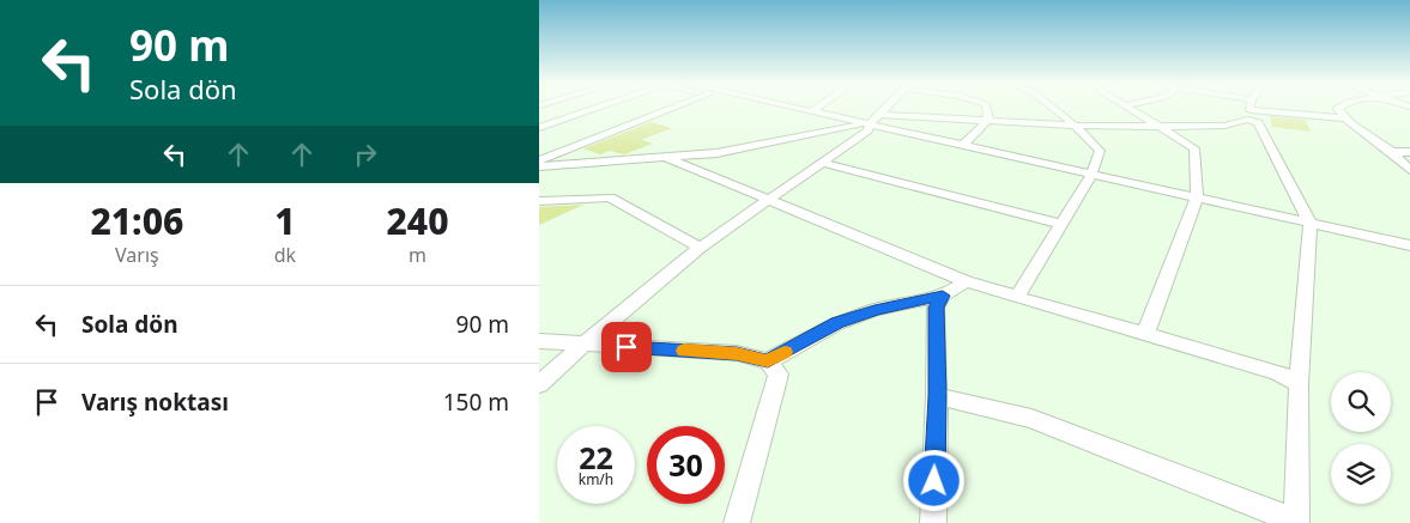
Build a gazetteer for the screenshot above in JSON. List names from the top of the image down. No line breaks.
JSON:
{"page":{"turn":["90 m","Sola dön"],"eta":["21:06","Varış","1","dk","240","m"],"list":[{"name":"Sola dön","value":"90 m"},{"name":"Varış noktası","value":"150 m"}],"speed":"22 km/h","limit":"30"}}
